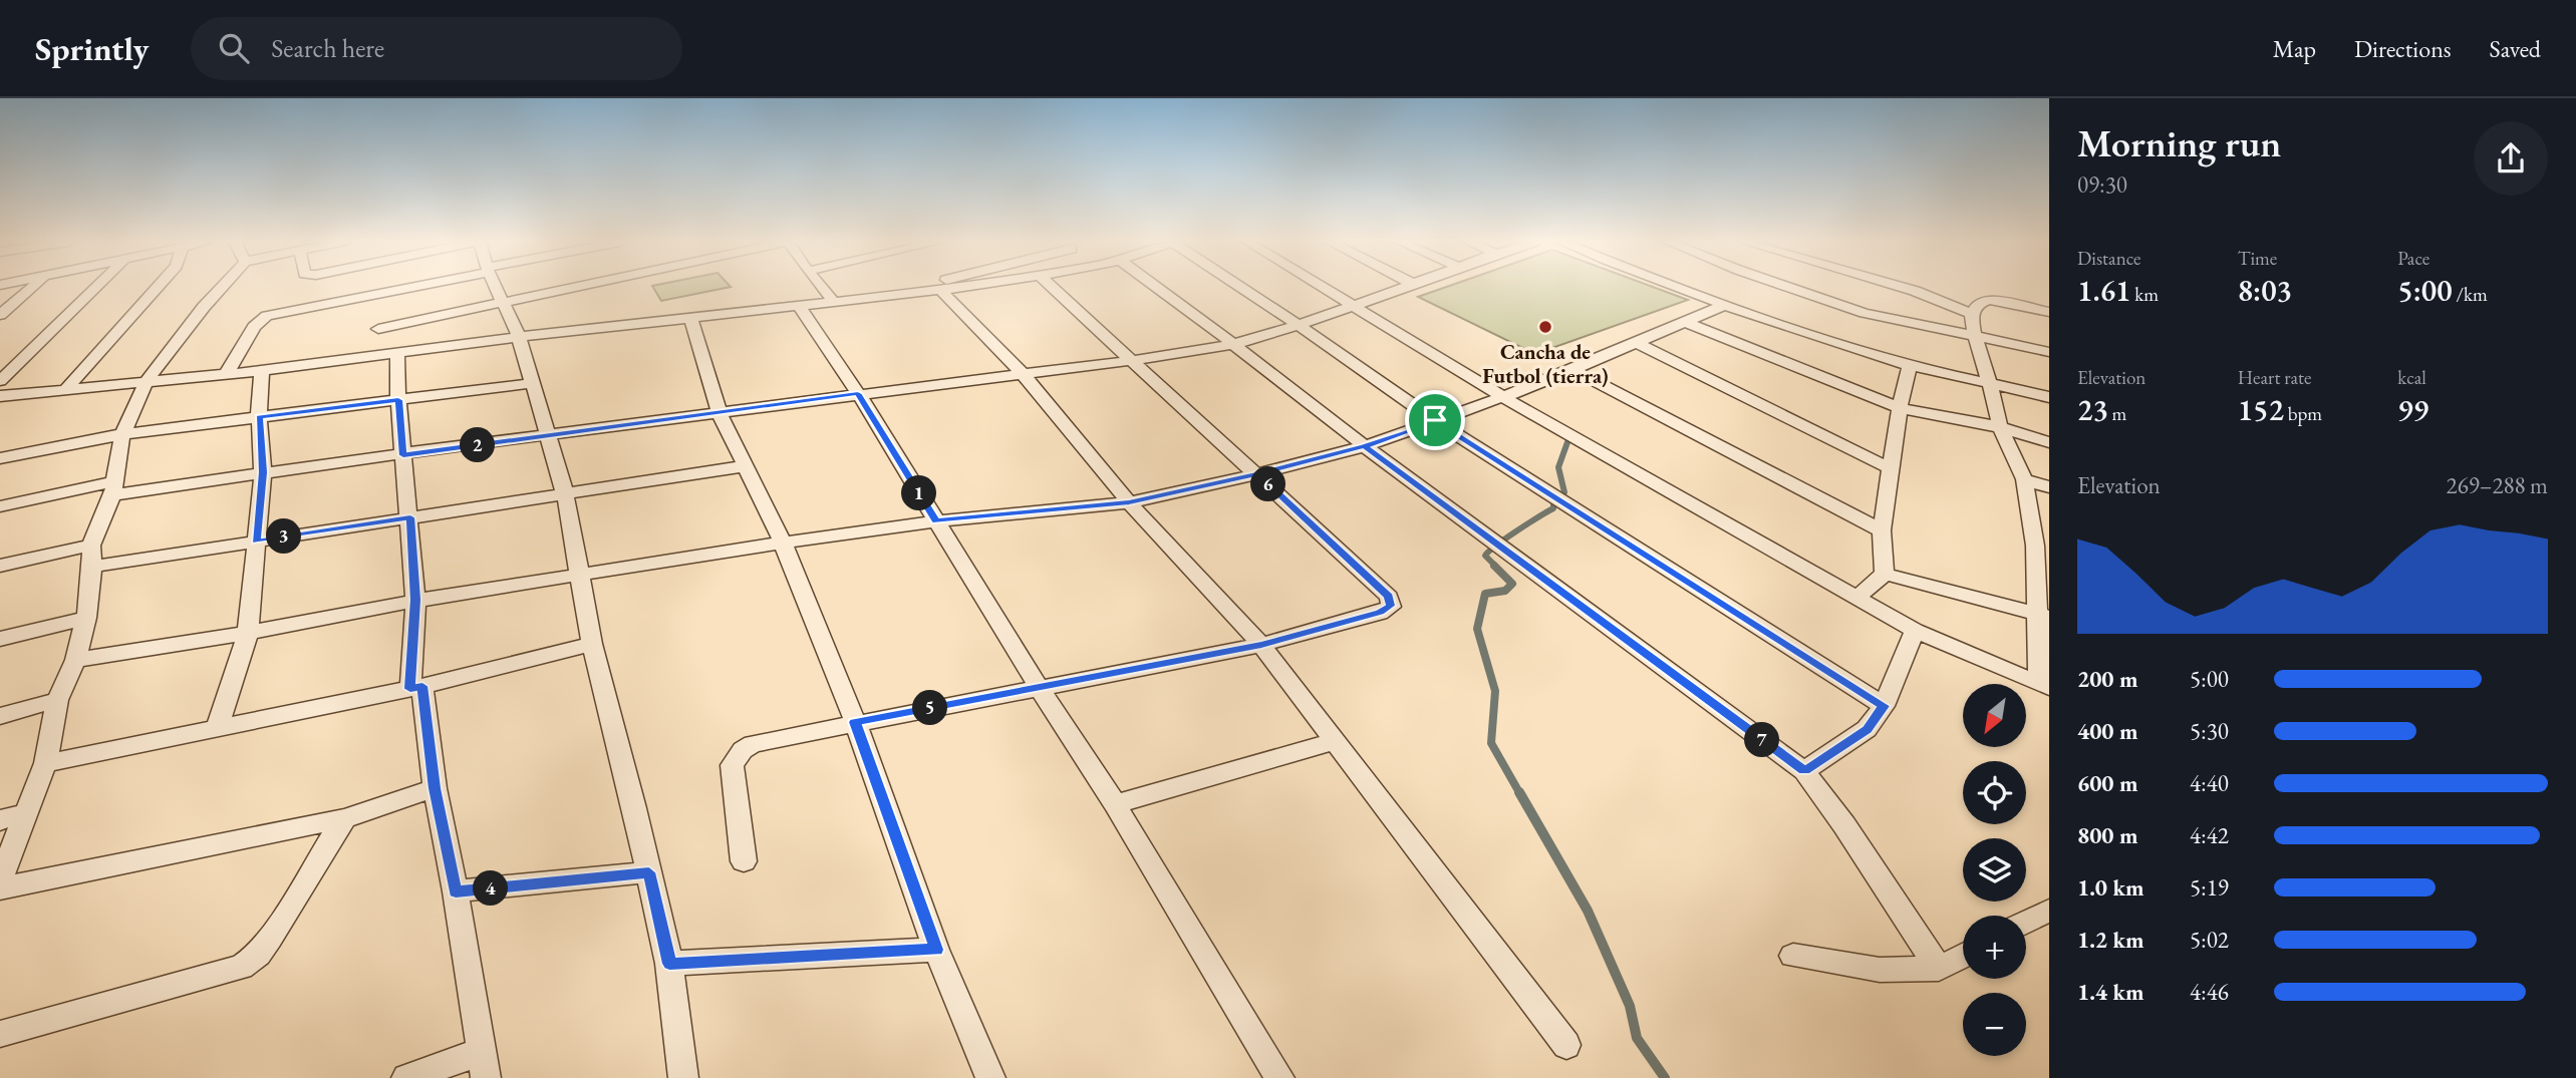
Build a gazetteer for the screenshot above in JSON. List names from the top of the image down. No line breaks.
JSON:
{"places":["Cancha de Futbol (tierra)"],"north":"bottom left","page":{"header":"Sprintly","search":"Search here","nav":["Map","Directions","Saved"],"heading":["Morning run","09:30"],"stats":[["Distance","1.61 km"],["Time","8:03"],["Pace","5:00 /km"],["Elevation","23 m"],["Heart rate","152 bpm"],["kcal","99"]],"pins":["2","6","1","3","5","7","4"],"chart":["Elevation","269–288 m"],"list":[{"name":"200 m","note":"5:00"},{"name":"400 m","note":"5:30"},{"name":"600 m","note":"4:40"},{"name":"800 m","note":"4:42"},{"name":"1.0 km","note":"5:19"},{"name":"1.2 km","note":"5:02"},{"name":"1.4 km","note":"4:46"}],"map_buttons":["+","−"]}}
